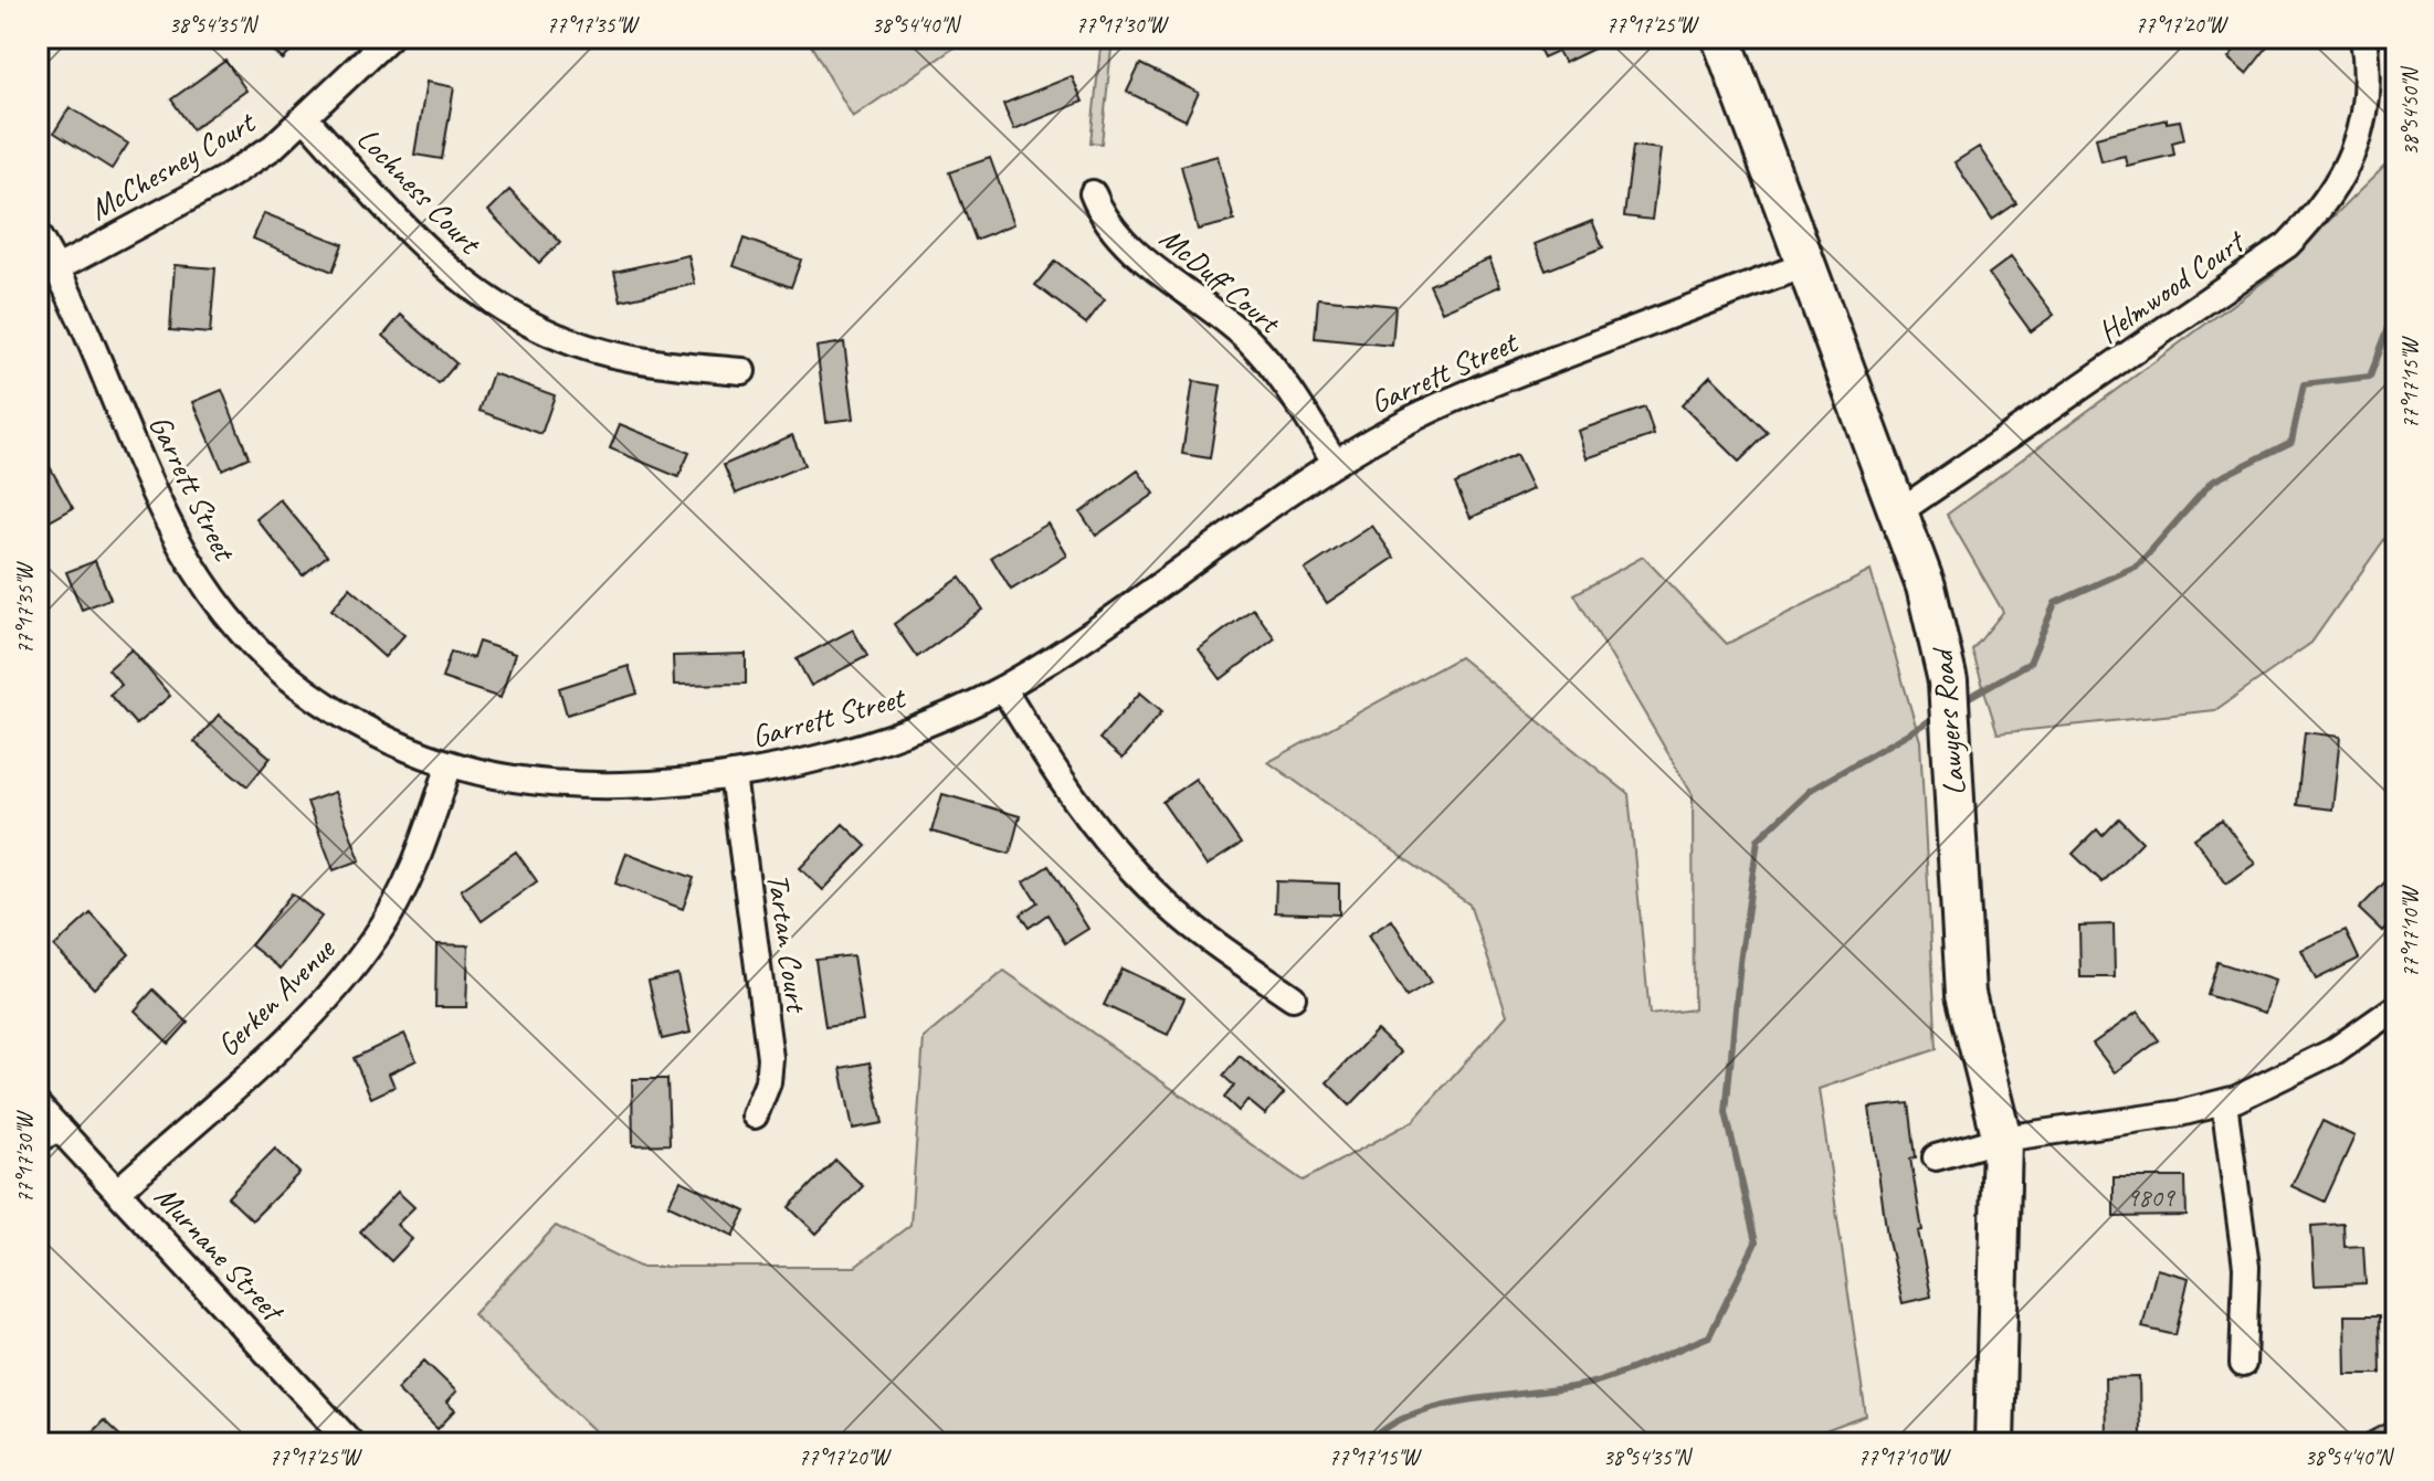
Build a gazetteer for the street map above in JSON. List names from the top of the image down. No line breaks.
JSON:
{"streets":{"main road":["Lawyers Road"],"street":["McChesney Court","Lochness Court","McDuff Court","Helmwood Court","Garrett Street","Tartan Court","Gerken Avenue","Murnane Street"]},"crossings":[["McChesney Court","Lochness Court"],["McChesney Court","Garrett Street"],["McDuff Court","Garrett Street"],["Helmwood Court","Lawyers Road"],["Garrett Street","Lawyers Road"],["Garrett Street","Tartan Court"],["Garrett Street","Gerken Avenue"],["Gerken Avenue","Murnane Street"]],"house_numbers":["9809"],"coordinates":["38°54'35\"N","77°17'35\"W","38°54'40\"N","77°17'30\"W","77°17'25\"W","77°17'20\"W","38°54'50\"N","77°17'15\"W","77°17'10\"W"]}
